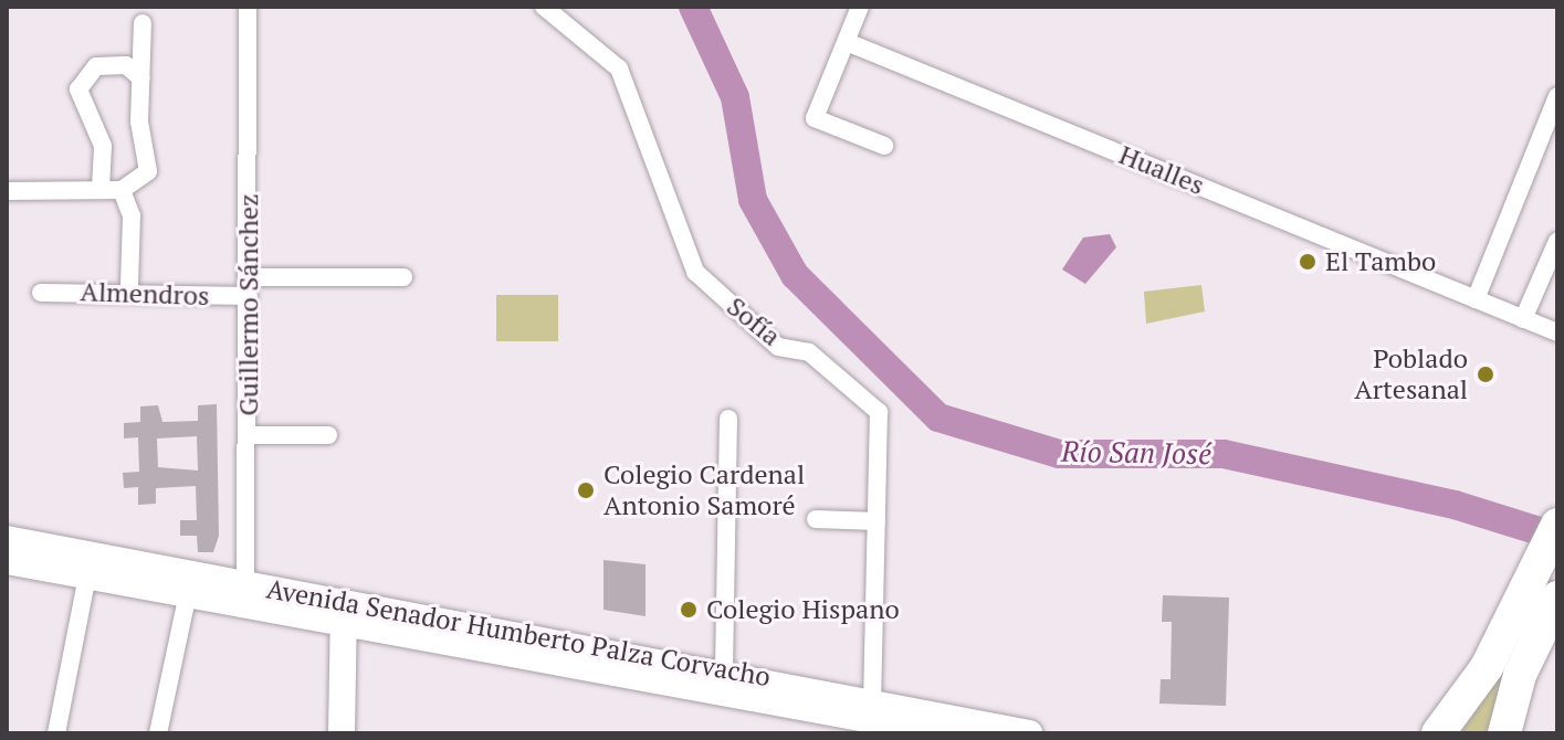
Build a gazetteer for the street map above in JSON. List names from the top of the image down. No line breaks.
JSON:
{"streets":{"main road":["Avenida Senador Humberto Palza Corvacho"],"street":["Hualles","Almendros","Guillermo Sánchez","Sofía"]},"crossings":[["Almendros","Guillermo Sánchez"],["Guillermo Sánchez","Avenida Senador Humberto Palza Corvacho"],["Sofía","Avenida Senador Humberto Palza Corvacho"]],"water":["Río San José"],"places":["El Tambo","Poblado Artesanal","Colegio Cardenal Antonio Samoré","Colegio Hispano"]}
